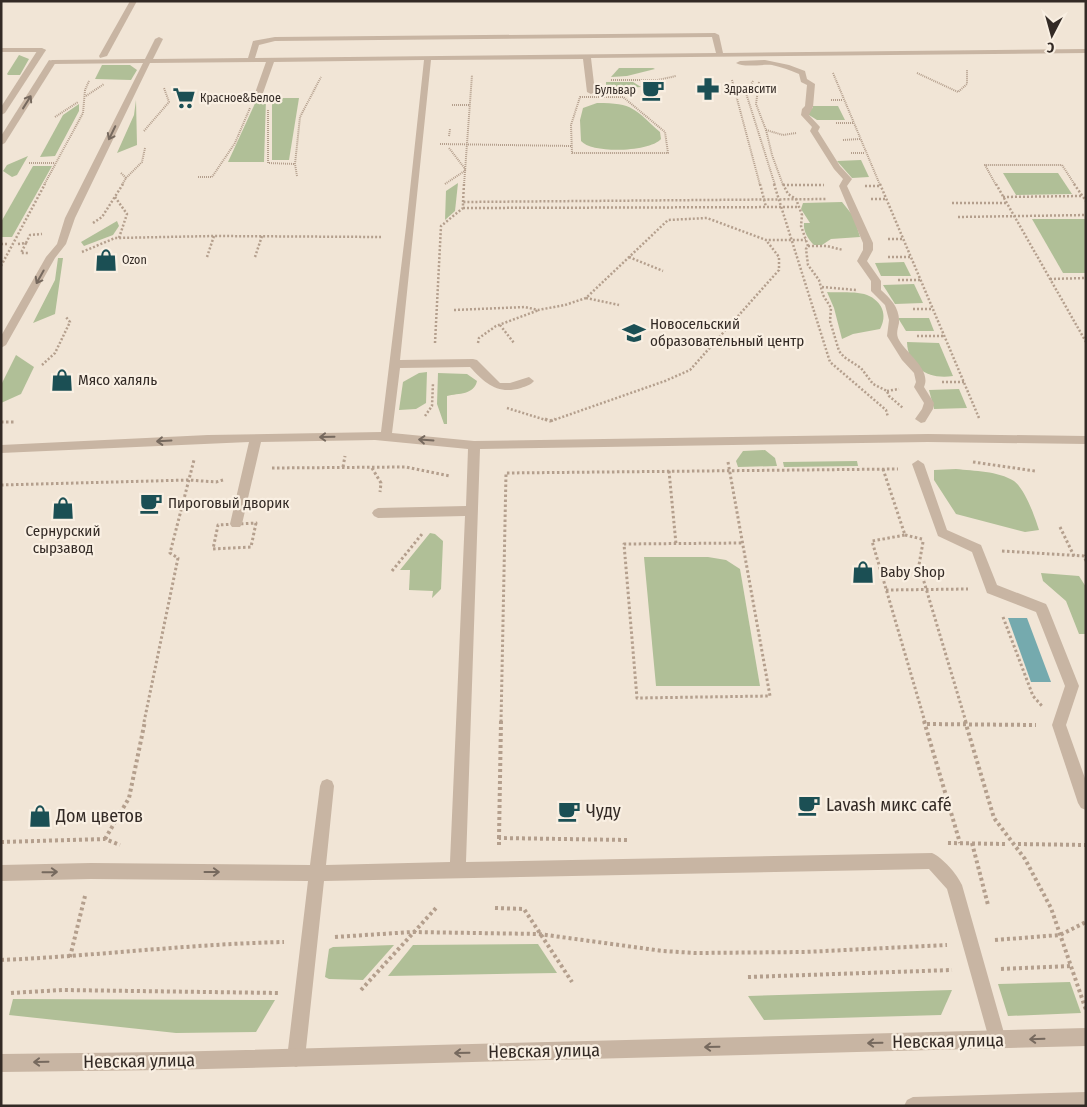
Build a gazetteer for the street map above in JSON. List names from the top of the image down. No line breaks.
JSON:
{"streets":{"street":["Невская улица"]},"one_way":["Невская улица"],"places":{"pharmacy":["Здравсити"],"cafe":["Бульвар","Пироговый дворик","Lavash микс café","Чуду"],"supermarket":["Красное&Белое"],"shop":["Ozon","Мясо халяль","Сернурский сырзавод","Baby Shop","Дом цветов"],"school or university":["Новосельский образовательный центр"]},"north":"bottom"}
